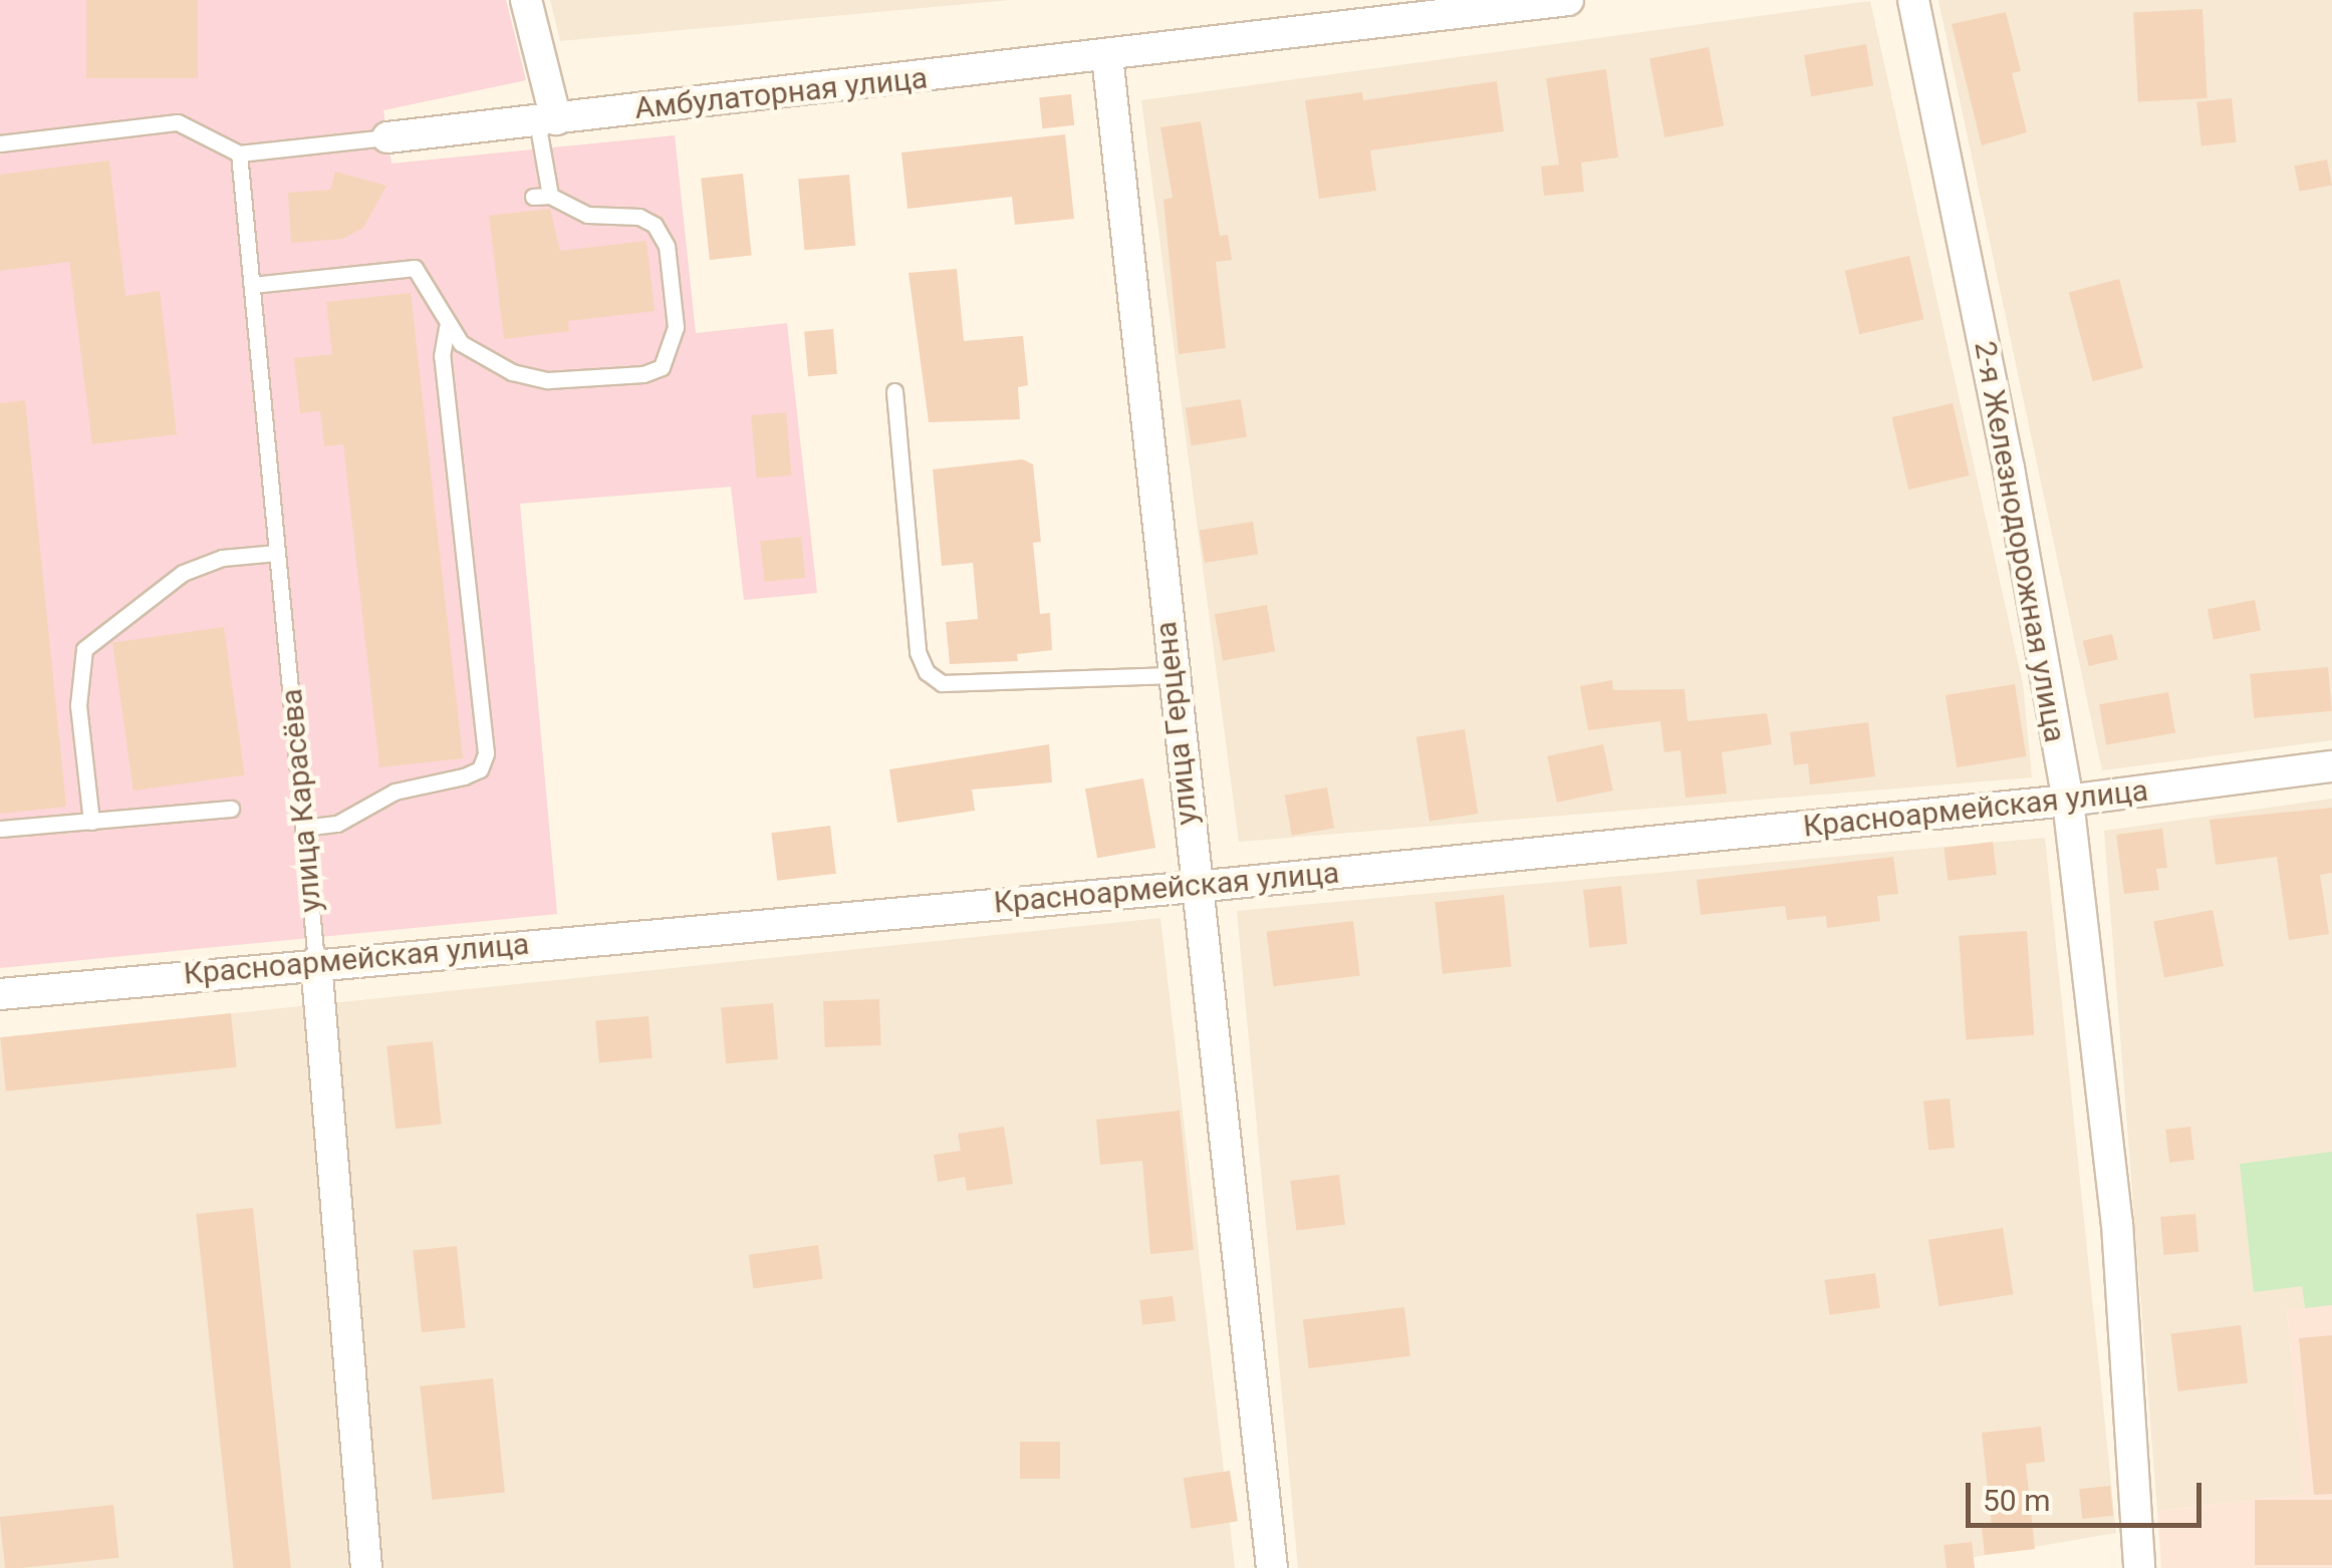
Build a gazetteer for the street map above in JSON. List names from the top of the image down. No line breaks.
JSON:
{"streets":{"street":["Амбулаторная улица","2-я Железнодорожная улица","улица Герцена","улица Карасёва","Красноармейская улица"]},"crossings":[["Амбулаторная улица","улица Герцена"],["Амбулаторная улица","улица Карасёва"],["2-я Железнодорожная улица","Красноармейская улица"],["улица Герцена","Красноармейская улица"],["улица Карасёва","Красноармейская улица"]],"scale_bar":"50 m"}
